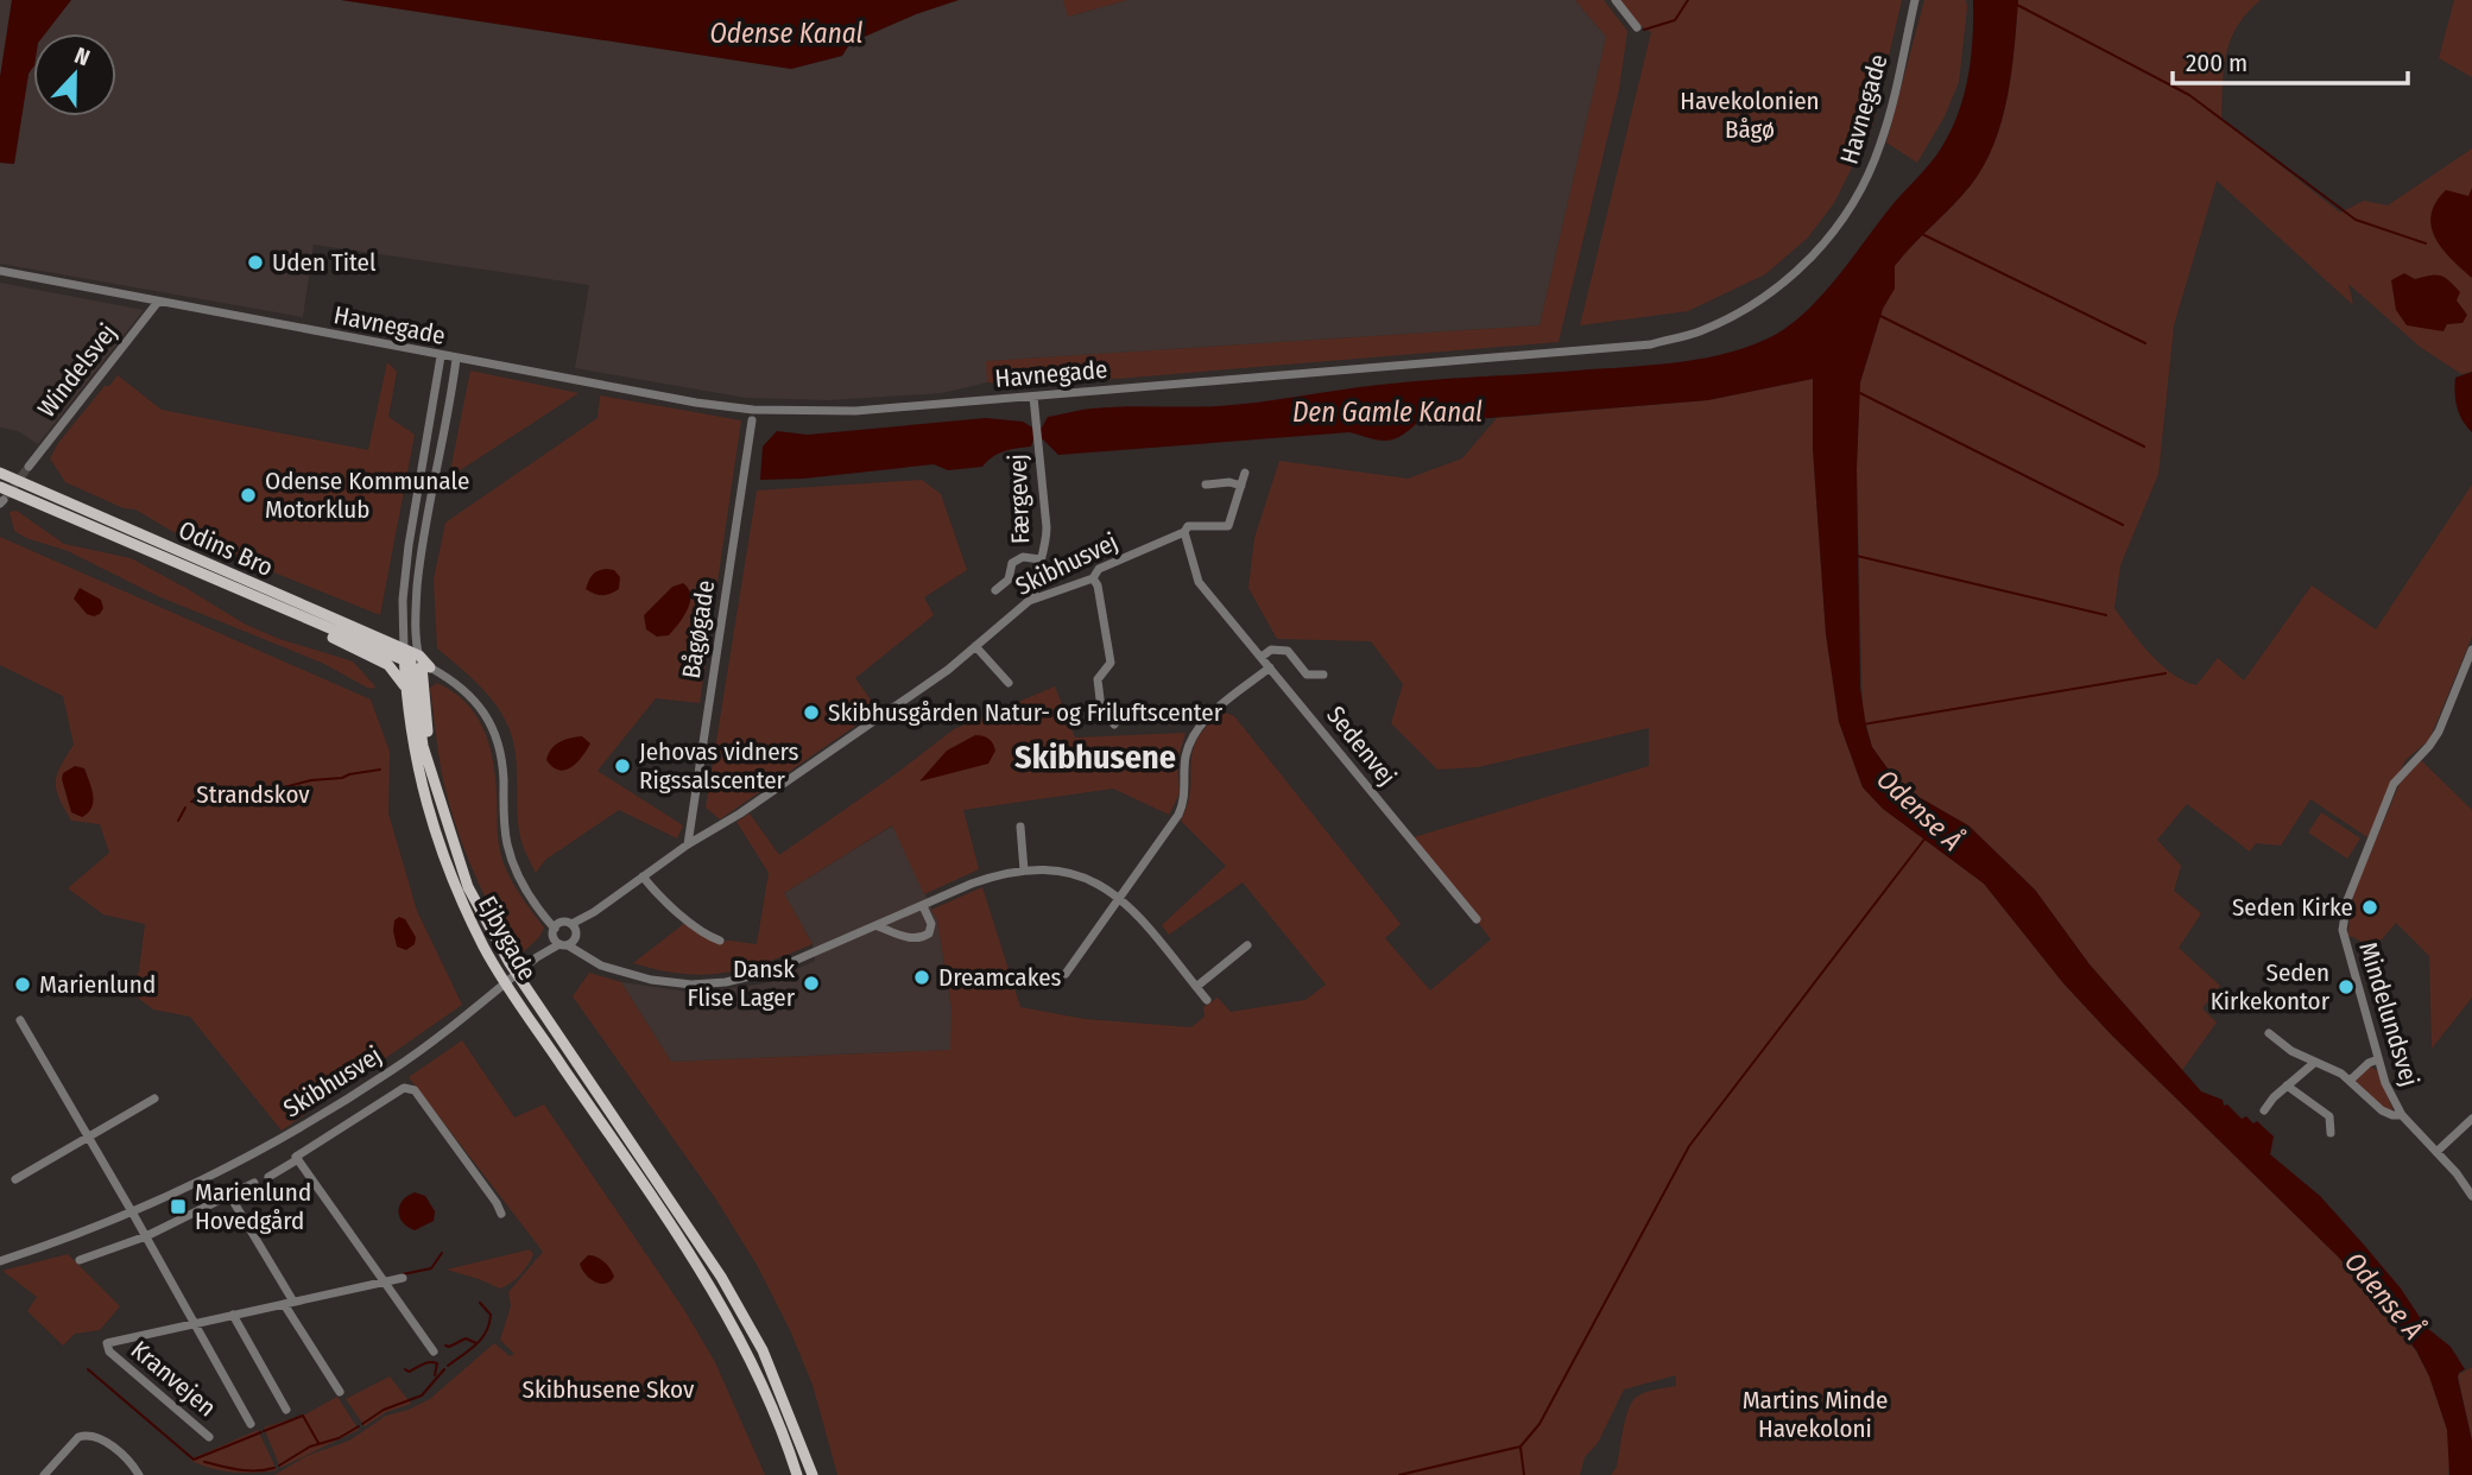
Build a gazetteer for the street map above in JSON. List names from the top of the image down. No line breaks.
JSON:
{"streets":{"main road":["Odins Bro","Ejbygade"],"street":["Havnegade","Windelsvej","Færgevej","Skibhusvej","Bågøgade","Sedenvej","Mindelundsvej","Kranvejen"]},"crossings":[["Havnegade","Windelsvej"],["Havnegade","Færgevej"],["Havnegade","Ejbygade"],["Færgevej","Skibhusvej"],["Odins Bro","Skibhusvej"],["Odins Bro","Ejbygade"],["Skibhusvej","Bågøgade"]],"districts":["Skibhusene"],"water":["Odense Kanal","Den Gamle Kanal","Odense Å"],"parks":["Havekolonien Bågø","Strandskov","Skibhusene Skov","Martins Minde Havekoloni"],"places":{"other":["Uden Titel","Odense Kommunale Motorklub","Skibhusgården Natur- og Friluftscenter","Jehovas vidners Rigssalscenter","Seden Kirke","Dreamcakes","Dansk Flise Lager","Marienlund","Seden Kirkekontor"],"transit":["Marienlund Hovedgård"]},"scale_bar":"200 m","north":"top"}
